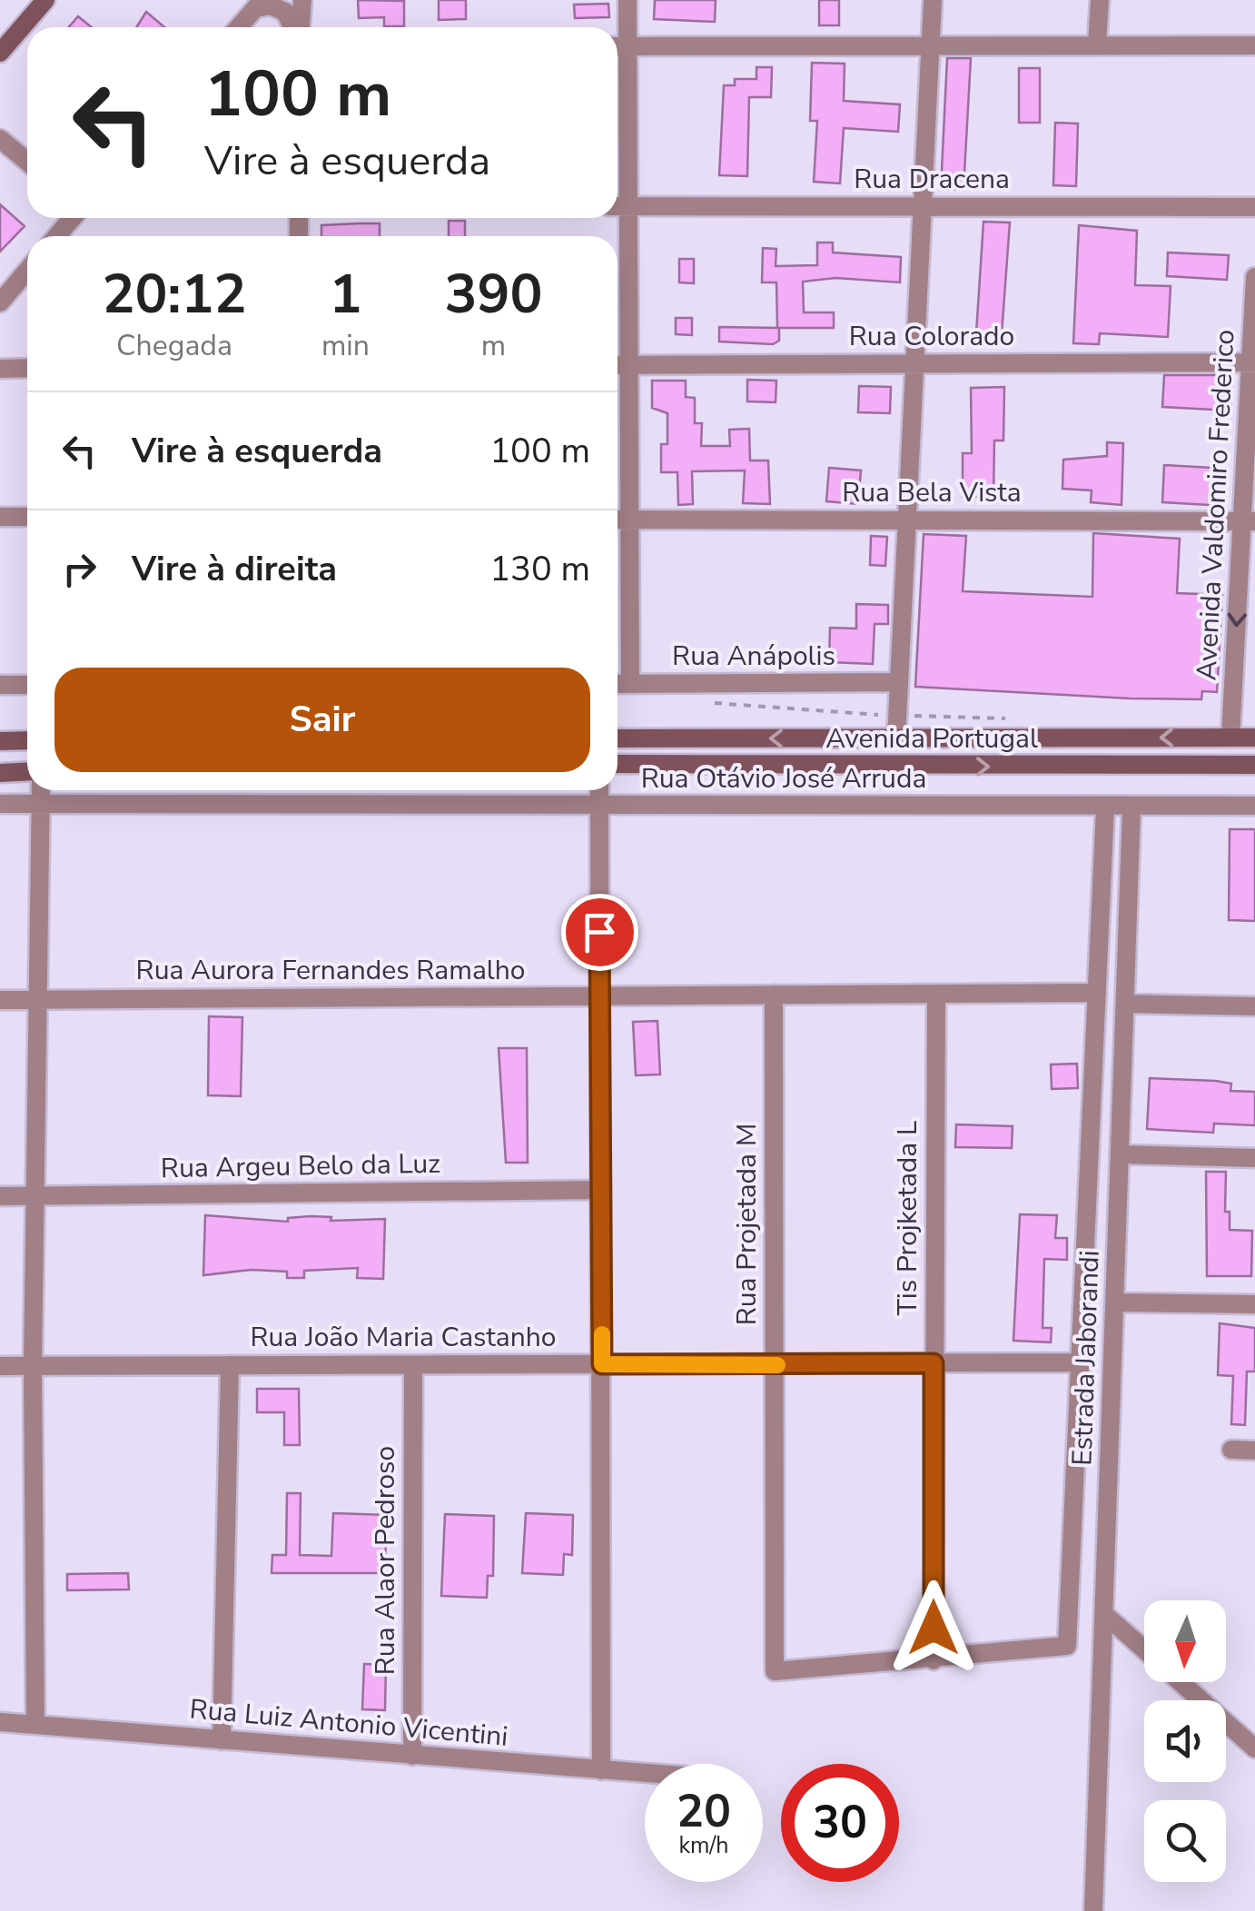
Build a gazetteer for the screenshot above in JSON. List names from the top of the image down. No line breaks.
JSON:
{"streets":{"main road":["Avenida Portugal"],"street":["Rua Dracena","Rua Colorado","Rua Bela Vista","Avenida Valdomiro Frederico","Rua Anápolis","Rua Otávio José Arruda","Rua Aurora Fernandes Ramalho","Rua Argeu Belo da Luz","Tis Projketada L","Rua Projetada M","Rua João Maria Castanho","Estrada Jaborandi","Rua Alaor Pedroso","Rua Luiz Antonio Vicentini"]},"crossings":[["Rua Colorado","Avenida Valdomiro Frederico"],["Rua Bela Vista","Avenida Valdomiro Frederico"],["Avenida Valdomiro Frederico","Avenida Portugal"],["Rua Otávio José Arruda","Estrada Jaborandi"],["Rua Aurora Fernandes Ramalho","Tis Projketada L"],["Rua Aurora Fernandes Ramalho","Rua Projetada M"],["Tis Projketada L","Rua Projetada M"],["Tis Projketada L","Rua João Maria Castanho"],["Rua Projetada M","Rua João Maria Castanho"],["Rua João Maria Castanho","Rua Alaor Pedroso"],["Rua Alaor Pedroso","Rua Luiz Antonio Vicentini"]],"one_way":["Avenida Valdomiro Frederico"],"north":"bottom","page":{"turn":["100 m","Vire à esquerda"],"eta":["20:12","Chegada","1","min","390","m"],"list":[{"name":"Vire à esquerda","value":"100 m"},{"name":"Vire à direita","value":"130 m"}],"buttons":"Sair","speed":"20 km/h","limit":"30"}}
